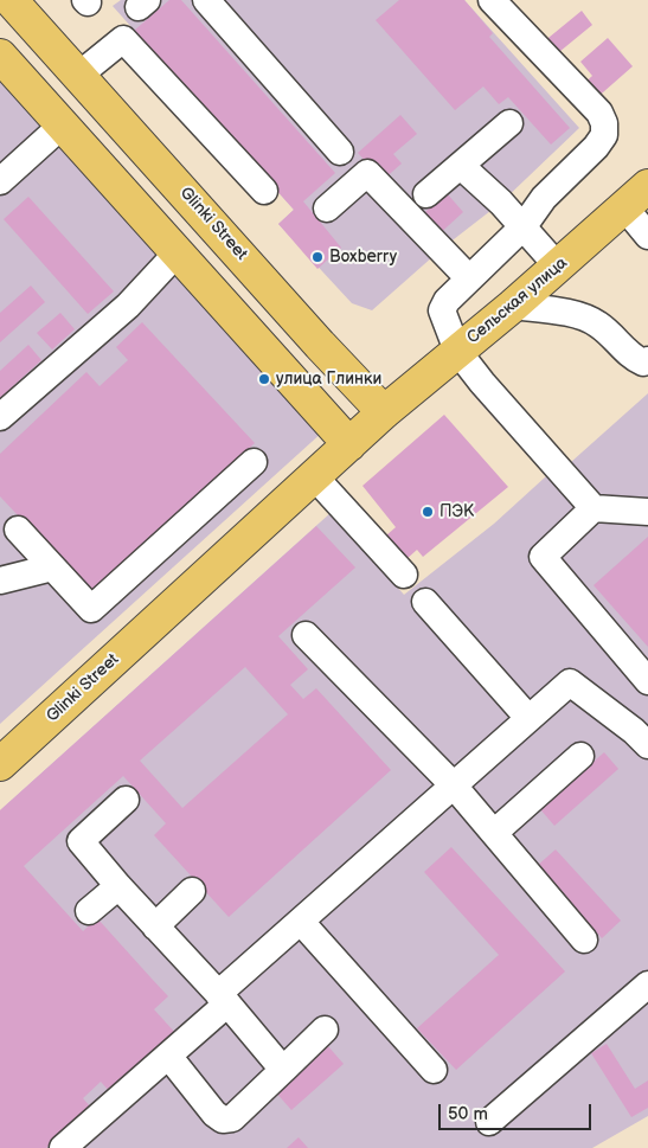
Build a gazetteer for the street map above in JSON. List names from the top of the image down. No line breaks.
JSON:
{"streets":{"main road":["Glinki Street","Сельская улица"]},"crossings":[["Glinki Street","Сельская улица"]],"places":["Boxberry","улица Глинки","ПЭК"],"scale_bar":"50 m"}
